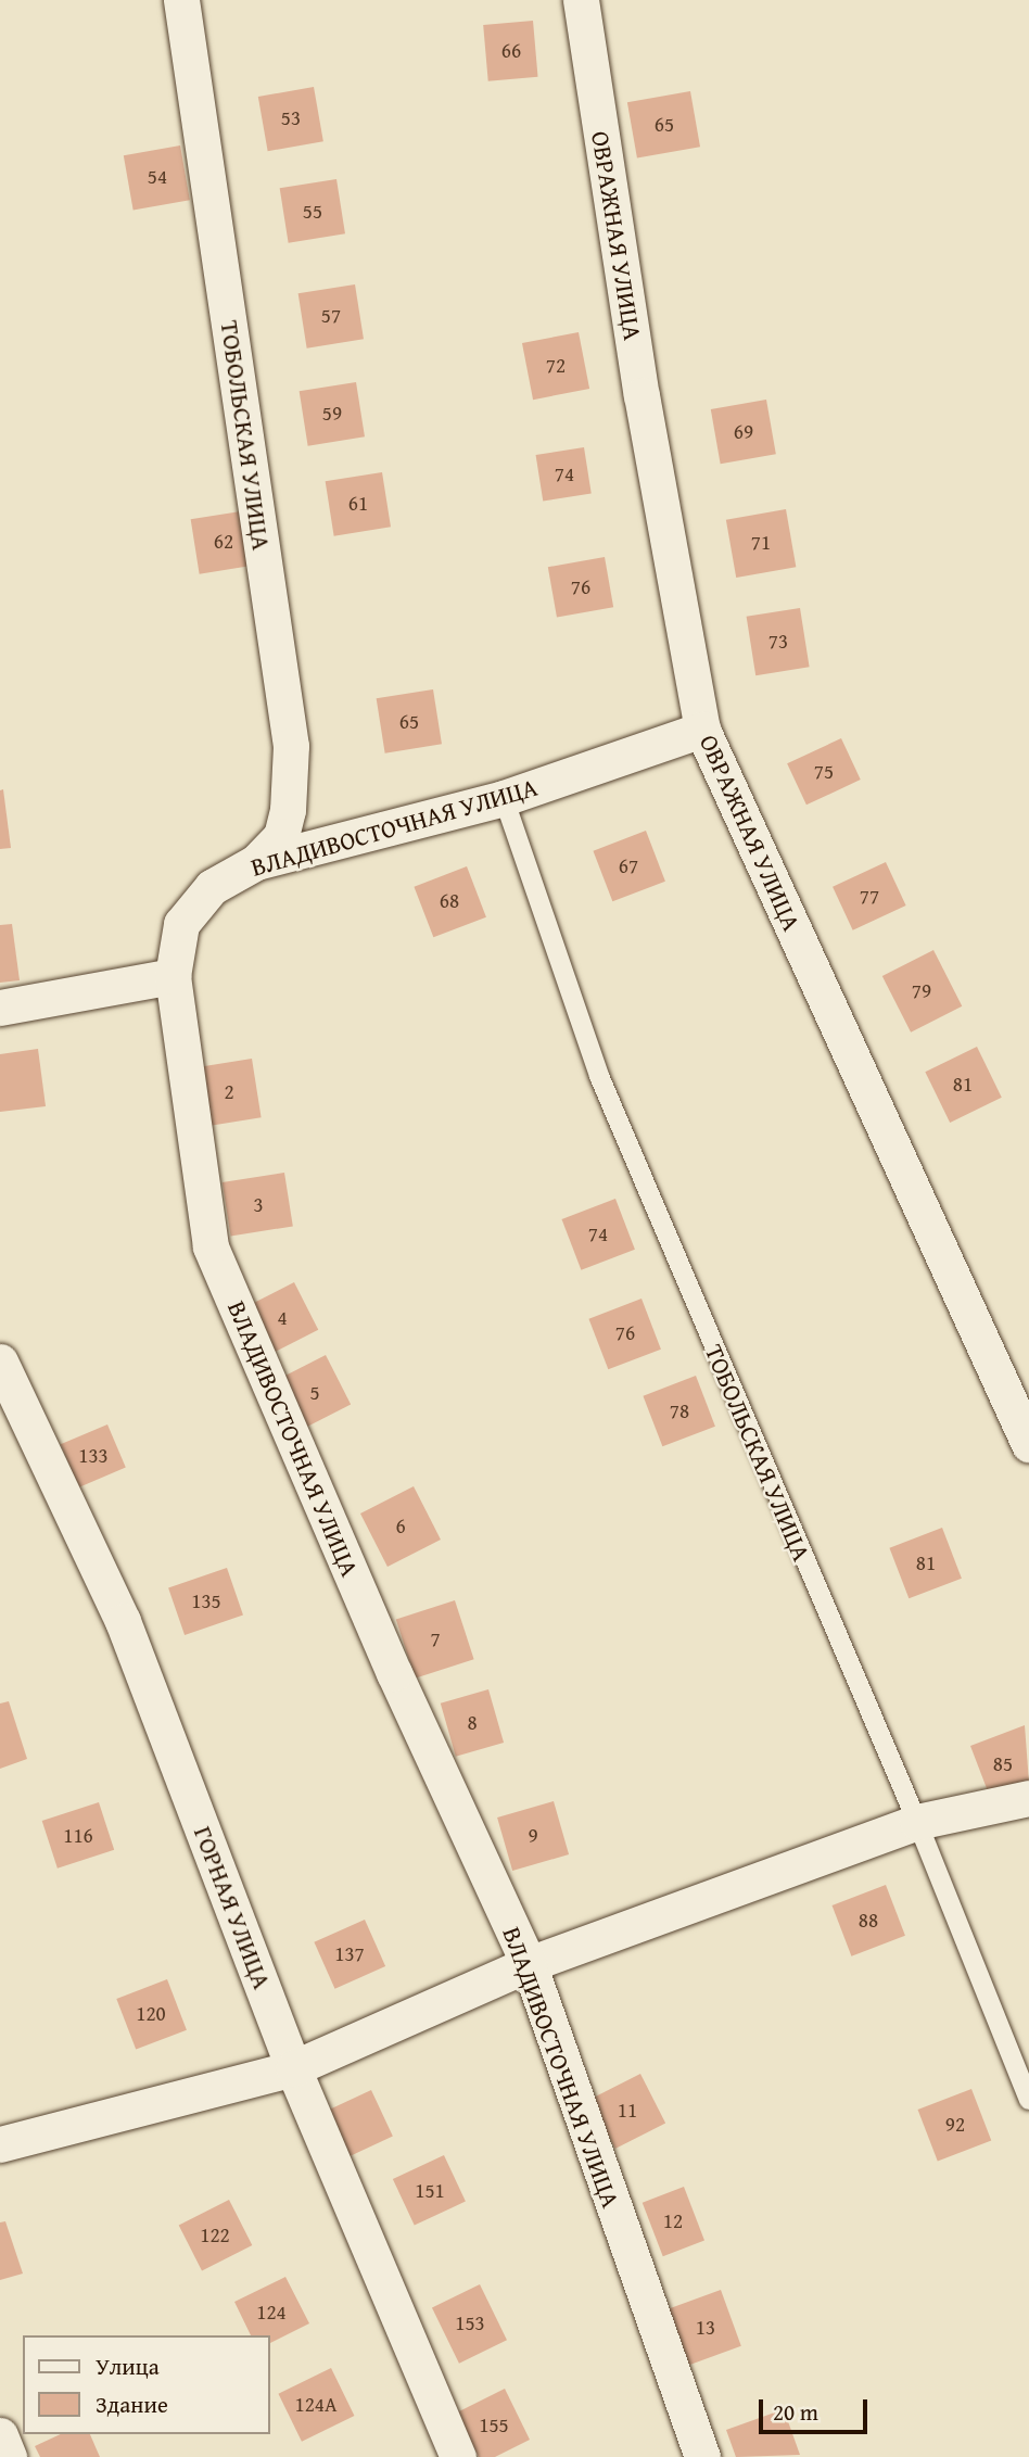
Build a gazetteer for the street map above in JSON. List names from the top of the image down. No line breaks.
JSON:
{"streets":{"street":["ОВРАЖНАЯ УЛИЦА","ТОБОЛЬСКАЯ УЛИЦА","ВЛАДИВОСТОЧНАЯ УЛИЦА","ГОРНАЯ УЛИЦА"]},"crossings":[["ОВРАЖНАЯ УЛИЦА","ВЛАДИВОСТОЧНАЯ УЛИЦА"],["ТОБОЛЬСКАЯ УЛИЦА","ВЛАДИВОСТОЧНАЯ УЛИЦА"]],"house_numbers":["66","53","65","54","55","57","72","59","69","74","61","62","71","76","73","65","75","67","77","68","79","81","2","3","74","4","76","5","78","133","6","81","135","7","8","85","116","9","88","137","120","11","92","151","12","122","124","153","13","124А","155"],"legend":["Улица","Здание"],"scale_bar":"20 m"}
